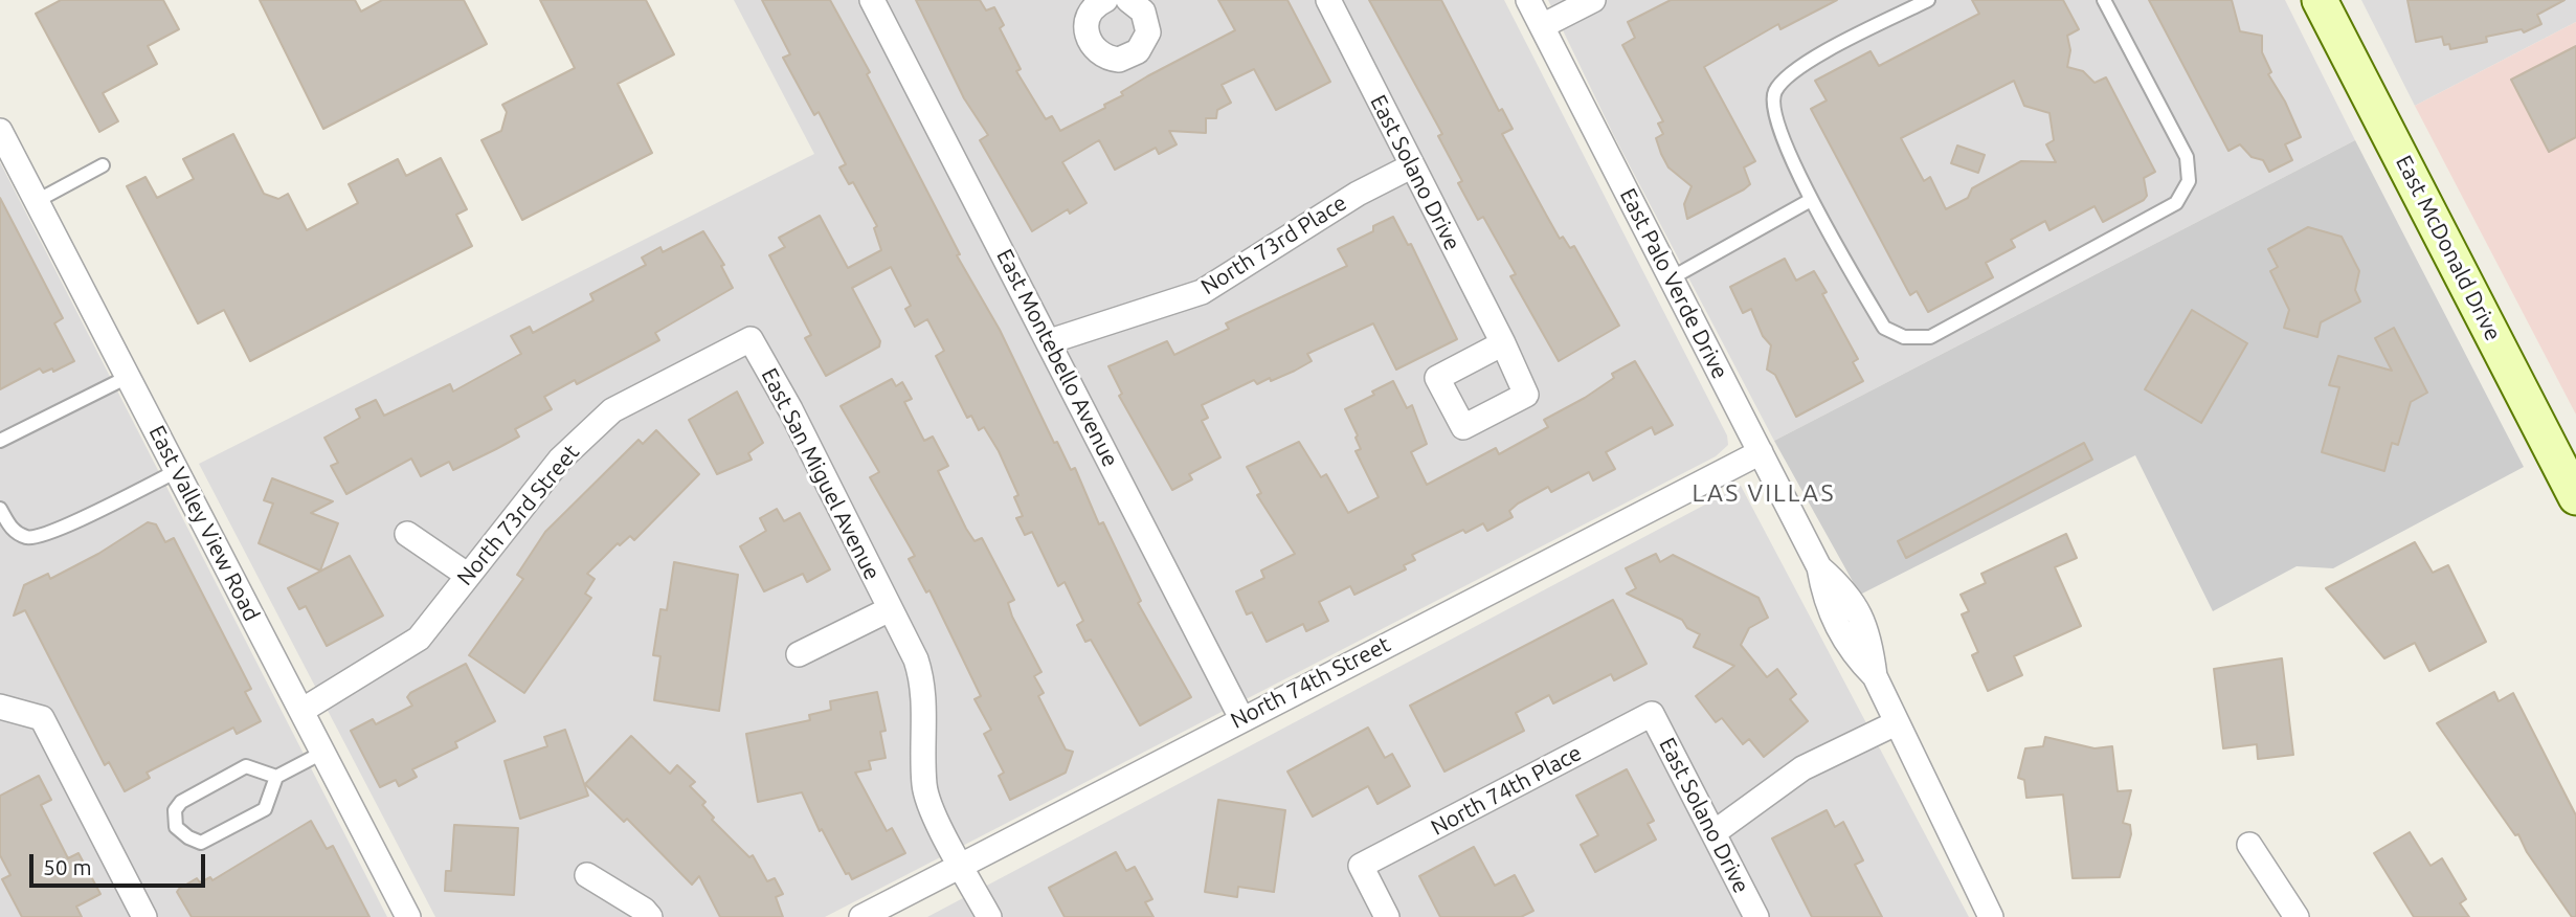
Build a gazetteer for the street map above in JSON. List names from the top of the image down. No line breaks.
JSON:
{"streets":{"main road":["East McDonald Drive"],"street":["East Solano Drive","North 73rd Place","East Palo Verde Drive","East Montebello Avenue","East San Miguel Avenue","North 73rd Street","East Valley View Road","North 74th Street","North 74th Place"]},"crossings":[["East Solano Drive","North 73rd Place"],["East Solano Drive","North 74th Place"],["North 73rd Place","East Montebello Avenue"],["East Palo Verde Drive","North 74th Street"],["East Montebello Avenue","North 74th Street"],["East San Miguel Avenue","North 73rd Street"],["East San Miguel Avenue","North 74th Street"],["North 73rd Street","East Valley View Road"]],"districts":["LAS VILLAS"],"scale_bar":"50 m"}
